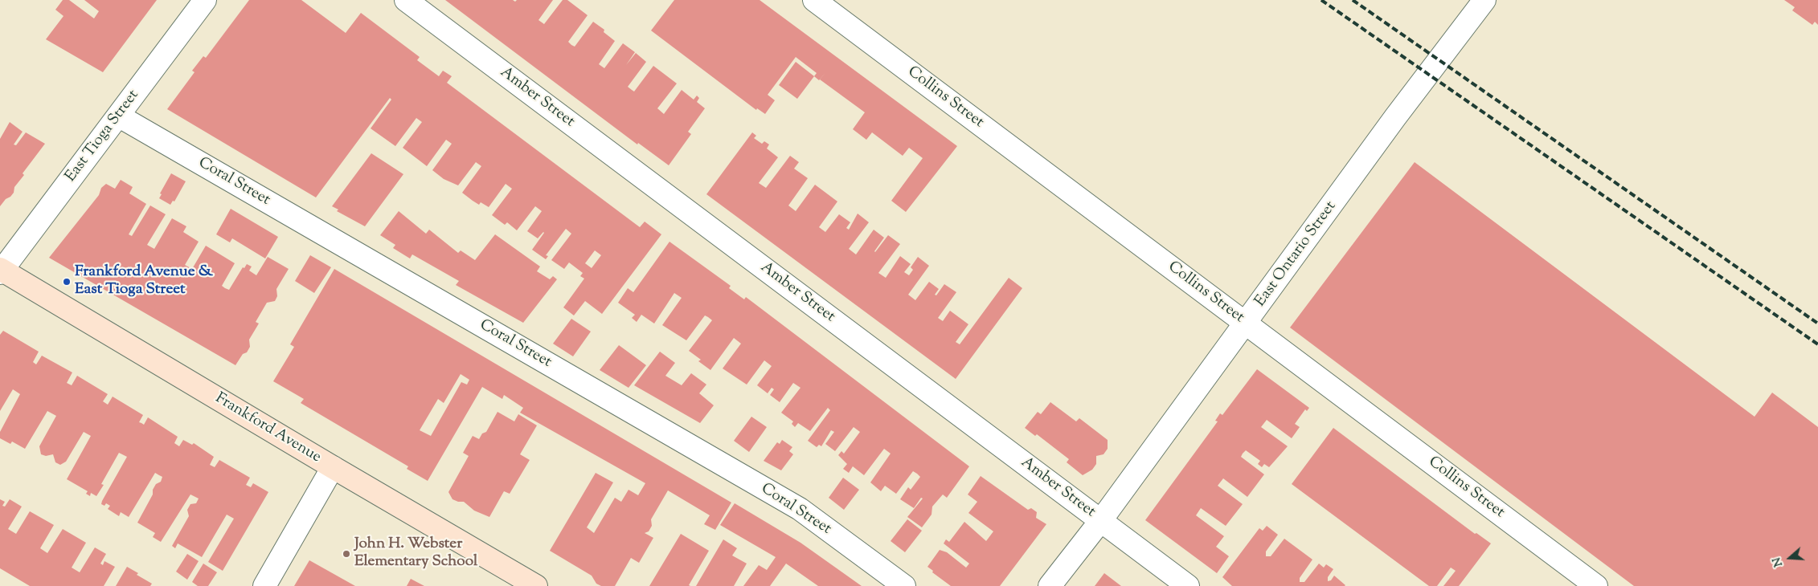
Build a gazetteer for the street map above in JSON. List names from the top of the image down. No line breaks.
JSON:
{"streets":{"main road":["Frankford Avenue"],"street":["Amber Street","Collins Street","East Tioga Street","Coral Street","East Ontario Street"]},"crossings":[["Amber Street","East Ontario Street"],["Collins Street","East Ontario Street"],["East Tioga Street","Coral Street"],["East Tioga Street","Frankford Avenue"]],"places":["Frankford Avenue & East Tioga Street","John H. Webster Elementary School"],"north":"left"}
